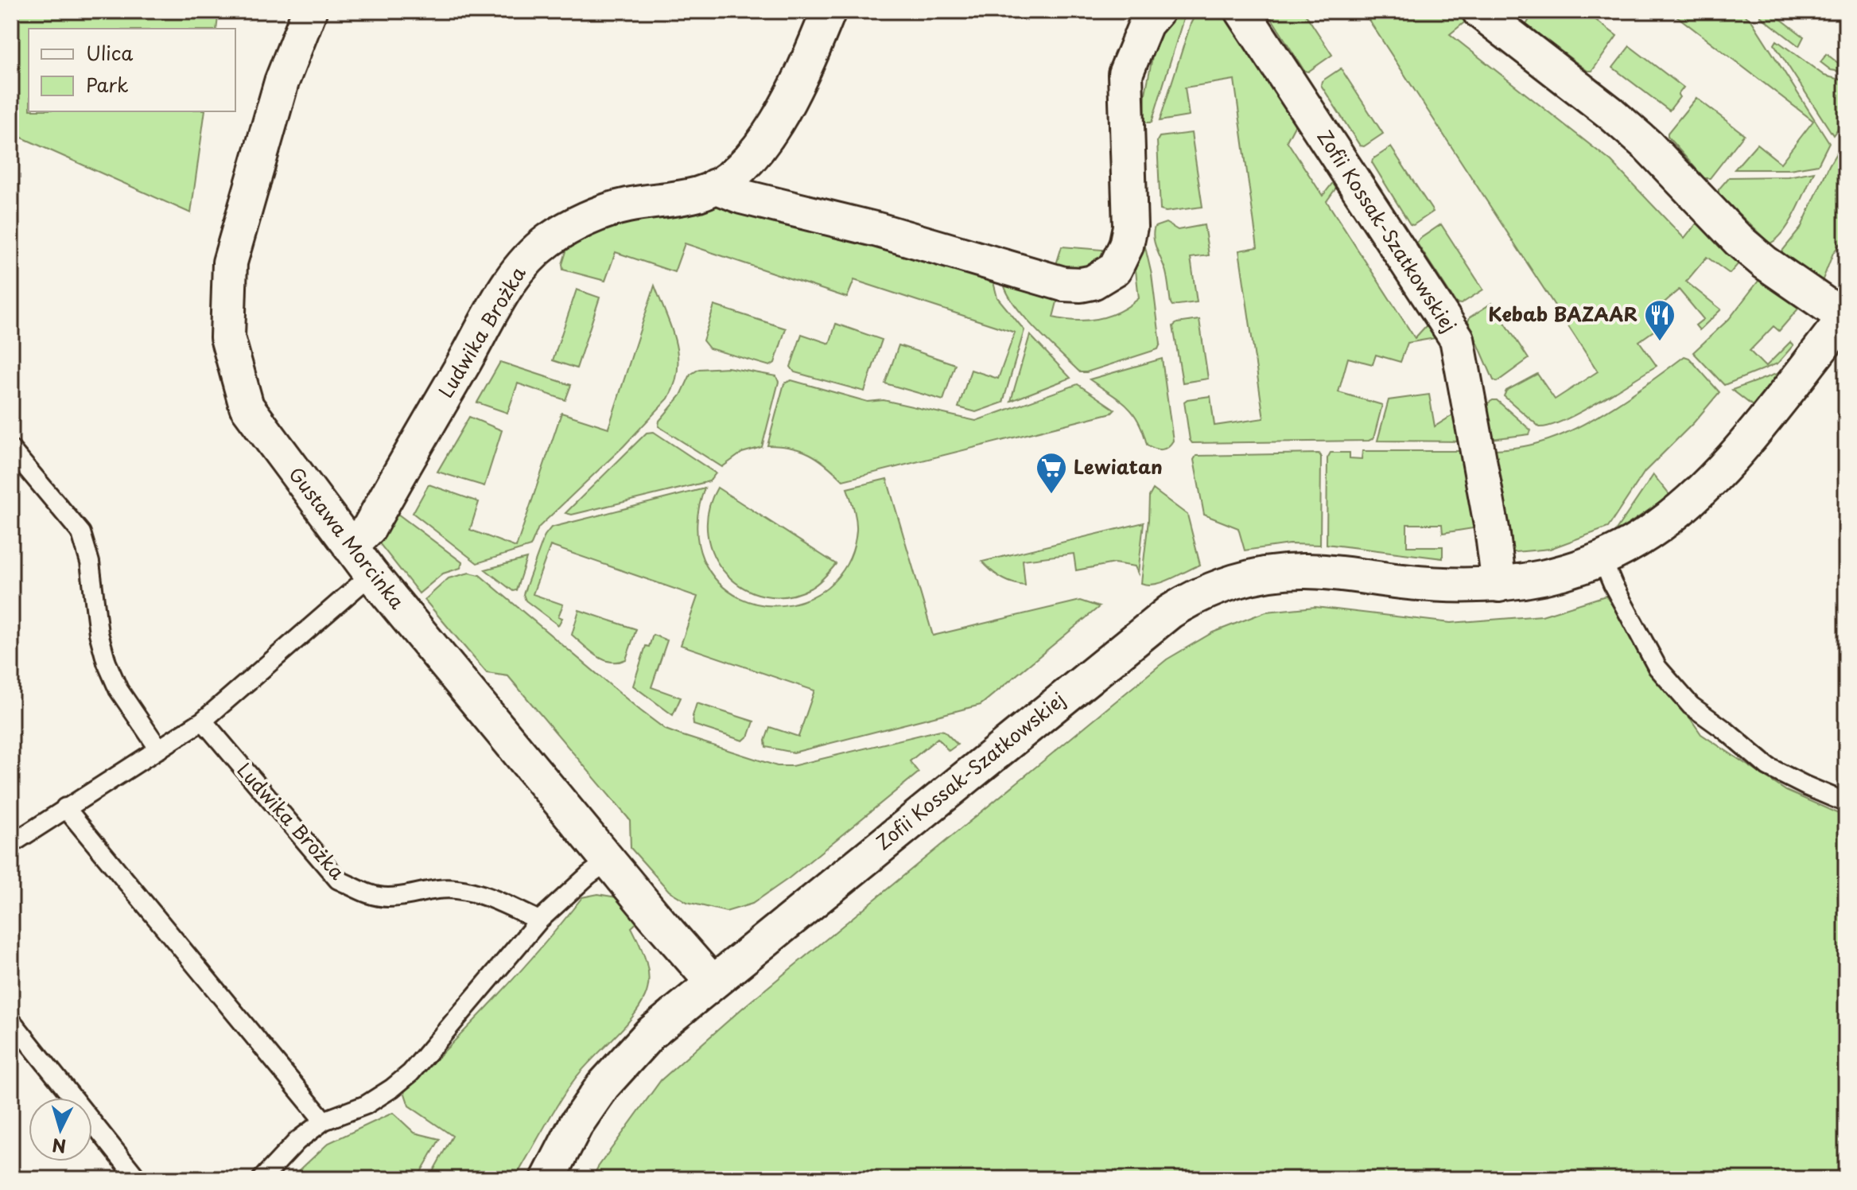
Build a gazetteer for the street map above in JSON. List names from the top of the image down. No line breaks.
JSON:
{"streets":{"street":["Zofii Kossak-Szatkowskiej","Ludwika Brożka","Gustawa Morcinka"]},"crossings":[["Zofii Kossak-Szatkowskiej","Gustawa Morcinka"],["Ludwika Brożka","Gustawa Morcinka"]],"places":{"restaurant":["Kebab BAZAAR"],"supermarket":["Lewiatan"]},"legend":["Ulica","Park"],"north":"bottom"}
